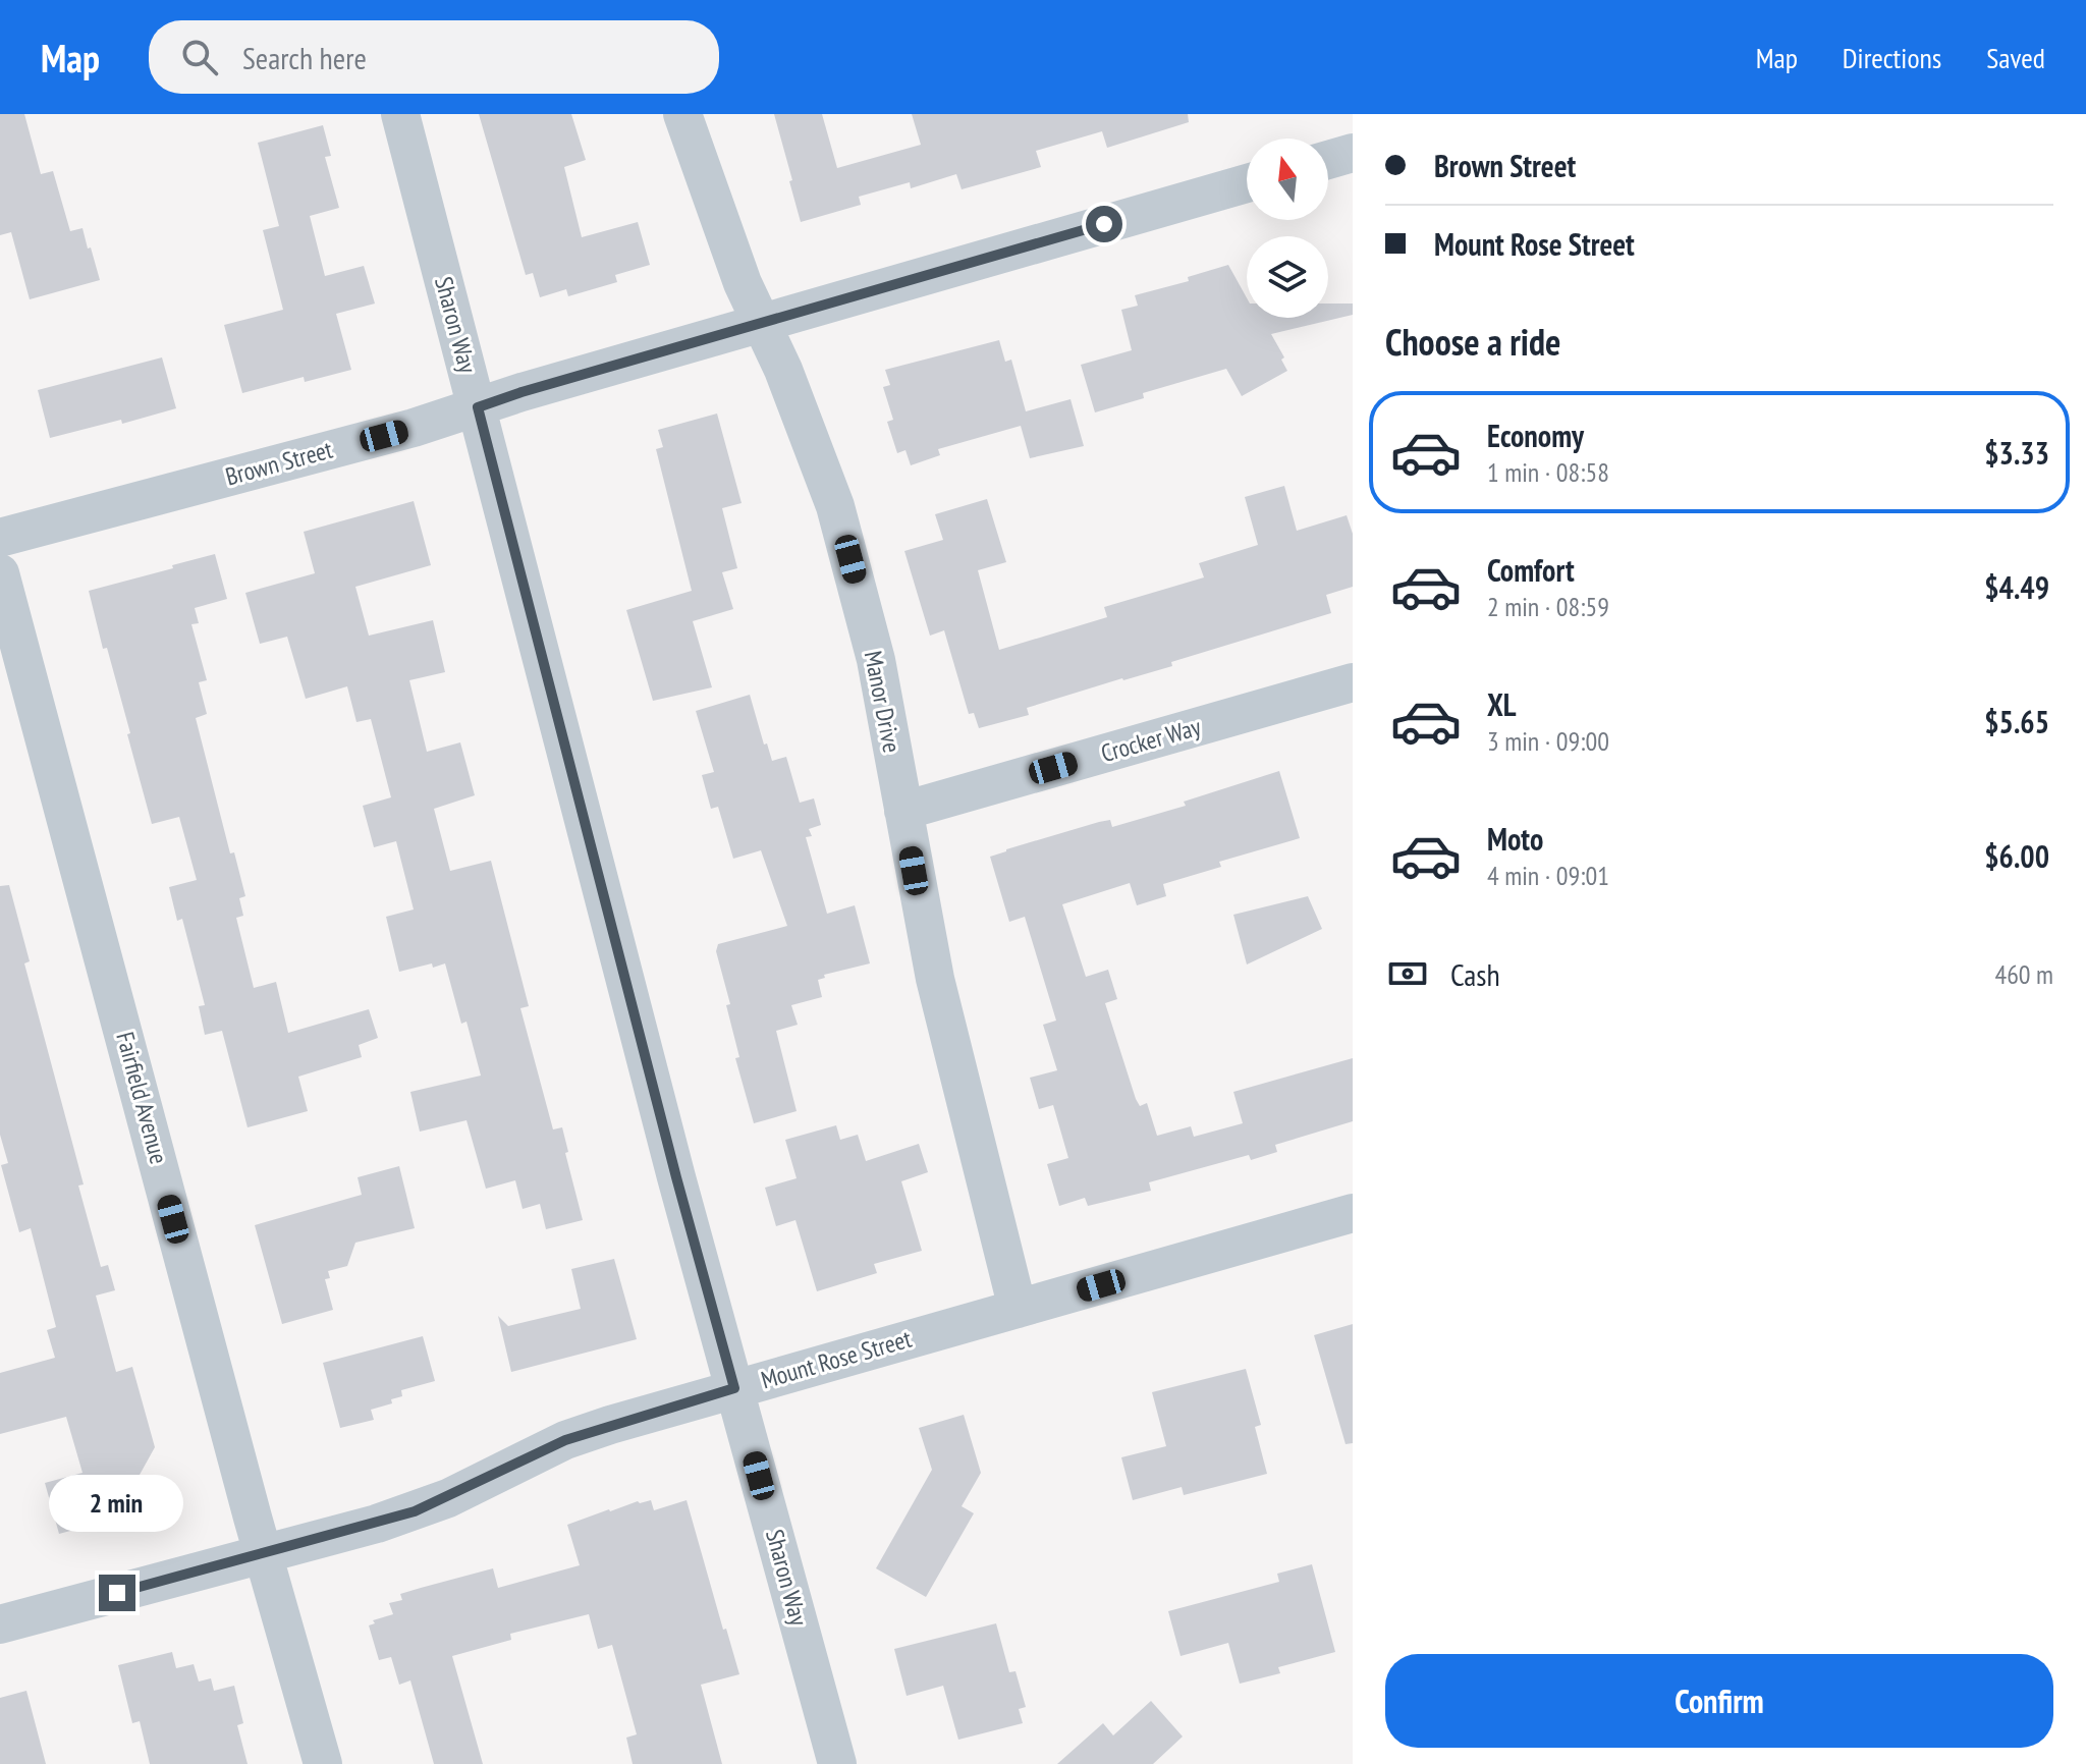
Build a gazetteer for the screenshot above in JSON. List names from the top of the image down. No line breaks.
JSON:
{"streets":{"street":["Sharon Way","Brown Street","Manor Drive","Crocker Way","Fairfield Avenue","Mount Rose Street"]},"crossings":[["Sharon Way","Brown Street"],["Sharon Way","Mount Rose Street"],["Brown Street","Manor Drive"],["Manor Drive","Crocker Way"],["Manor Drive","Mount Rose Street"],["Fairfield Avenue","Mount Rose Street"]],"north":"top","page":{"header":"Map","search":"Search here","nav":["Map","Directions","Saved"],"banner":["Brown Street","Mount Rose Street"],"heading":"Choose a ride","list":[{"name":"Economy","note":"1 min · 08:58","value":"$3.33"},{"name":"Comfort","note":"2 min · 08:59","value":"$4.49"},{"name":"XL","note":"3 min · 09:00","value":"$5.65"},{"name":"Moto","note":"4 min · 09:01","value":"$6.00"}],"pay":["Cash","460 m"],"bubble":"2 min","buttons":"Confirm"}}
